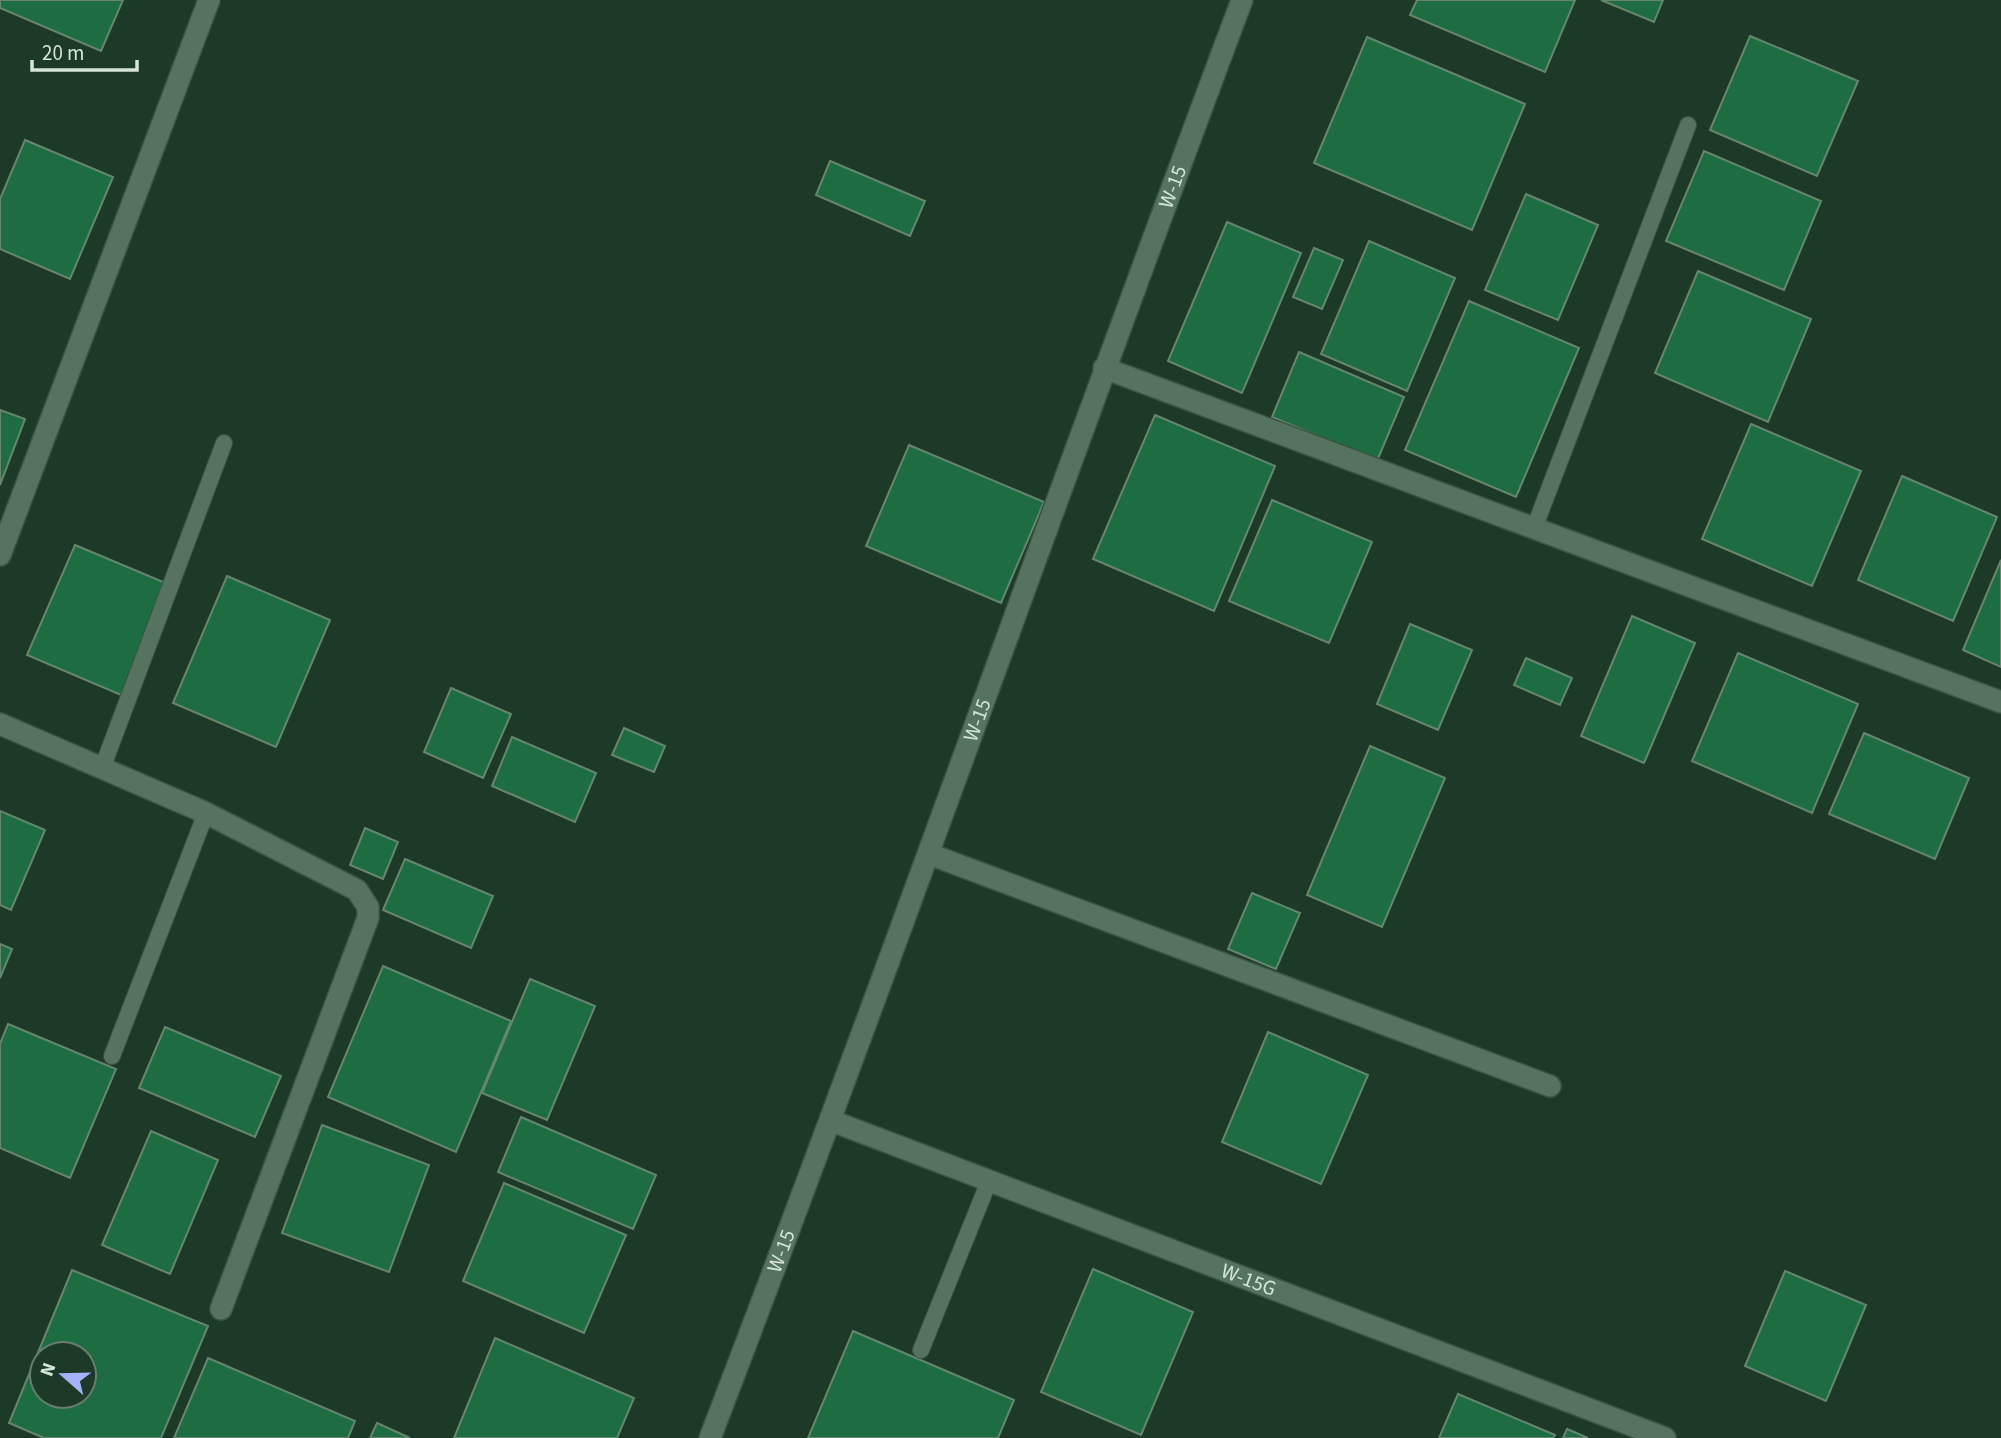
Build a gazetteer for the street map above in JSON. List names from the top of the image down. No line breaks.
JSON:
{"streets":{"street":["W-15","W-15G"]},"crossings":[["W-15","W-15G"]],"scale_bar":"20 m","north":"left"}
